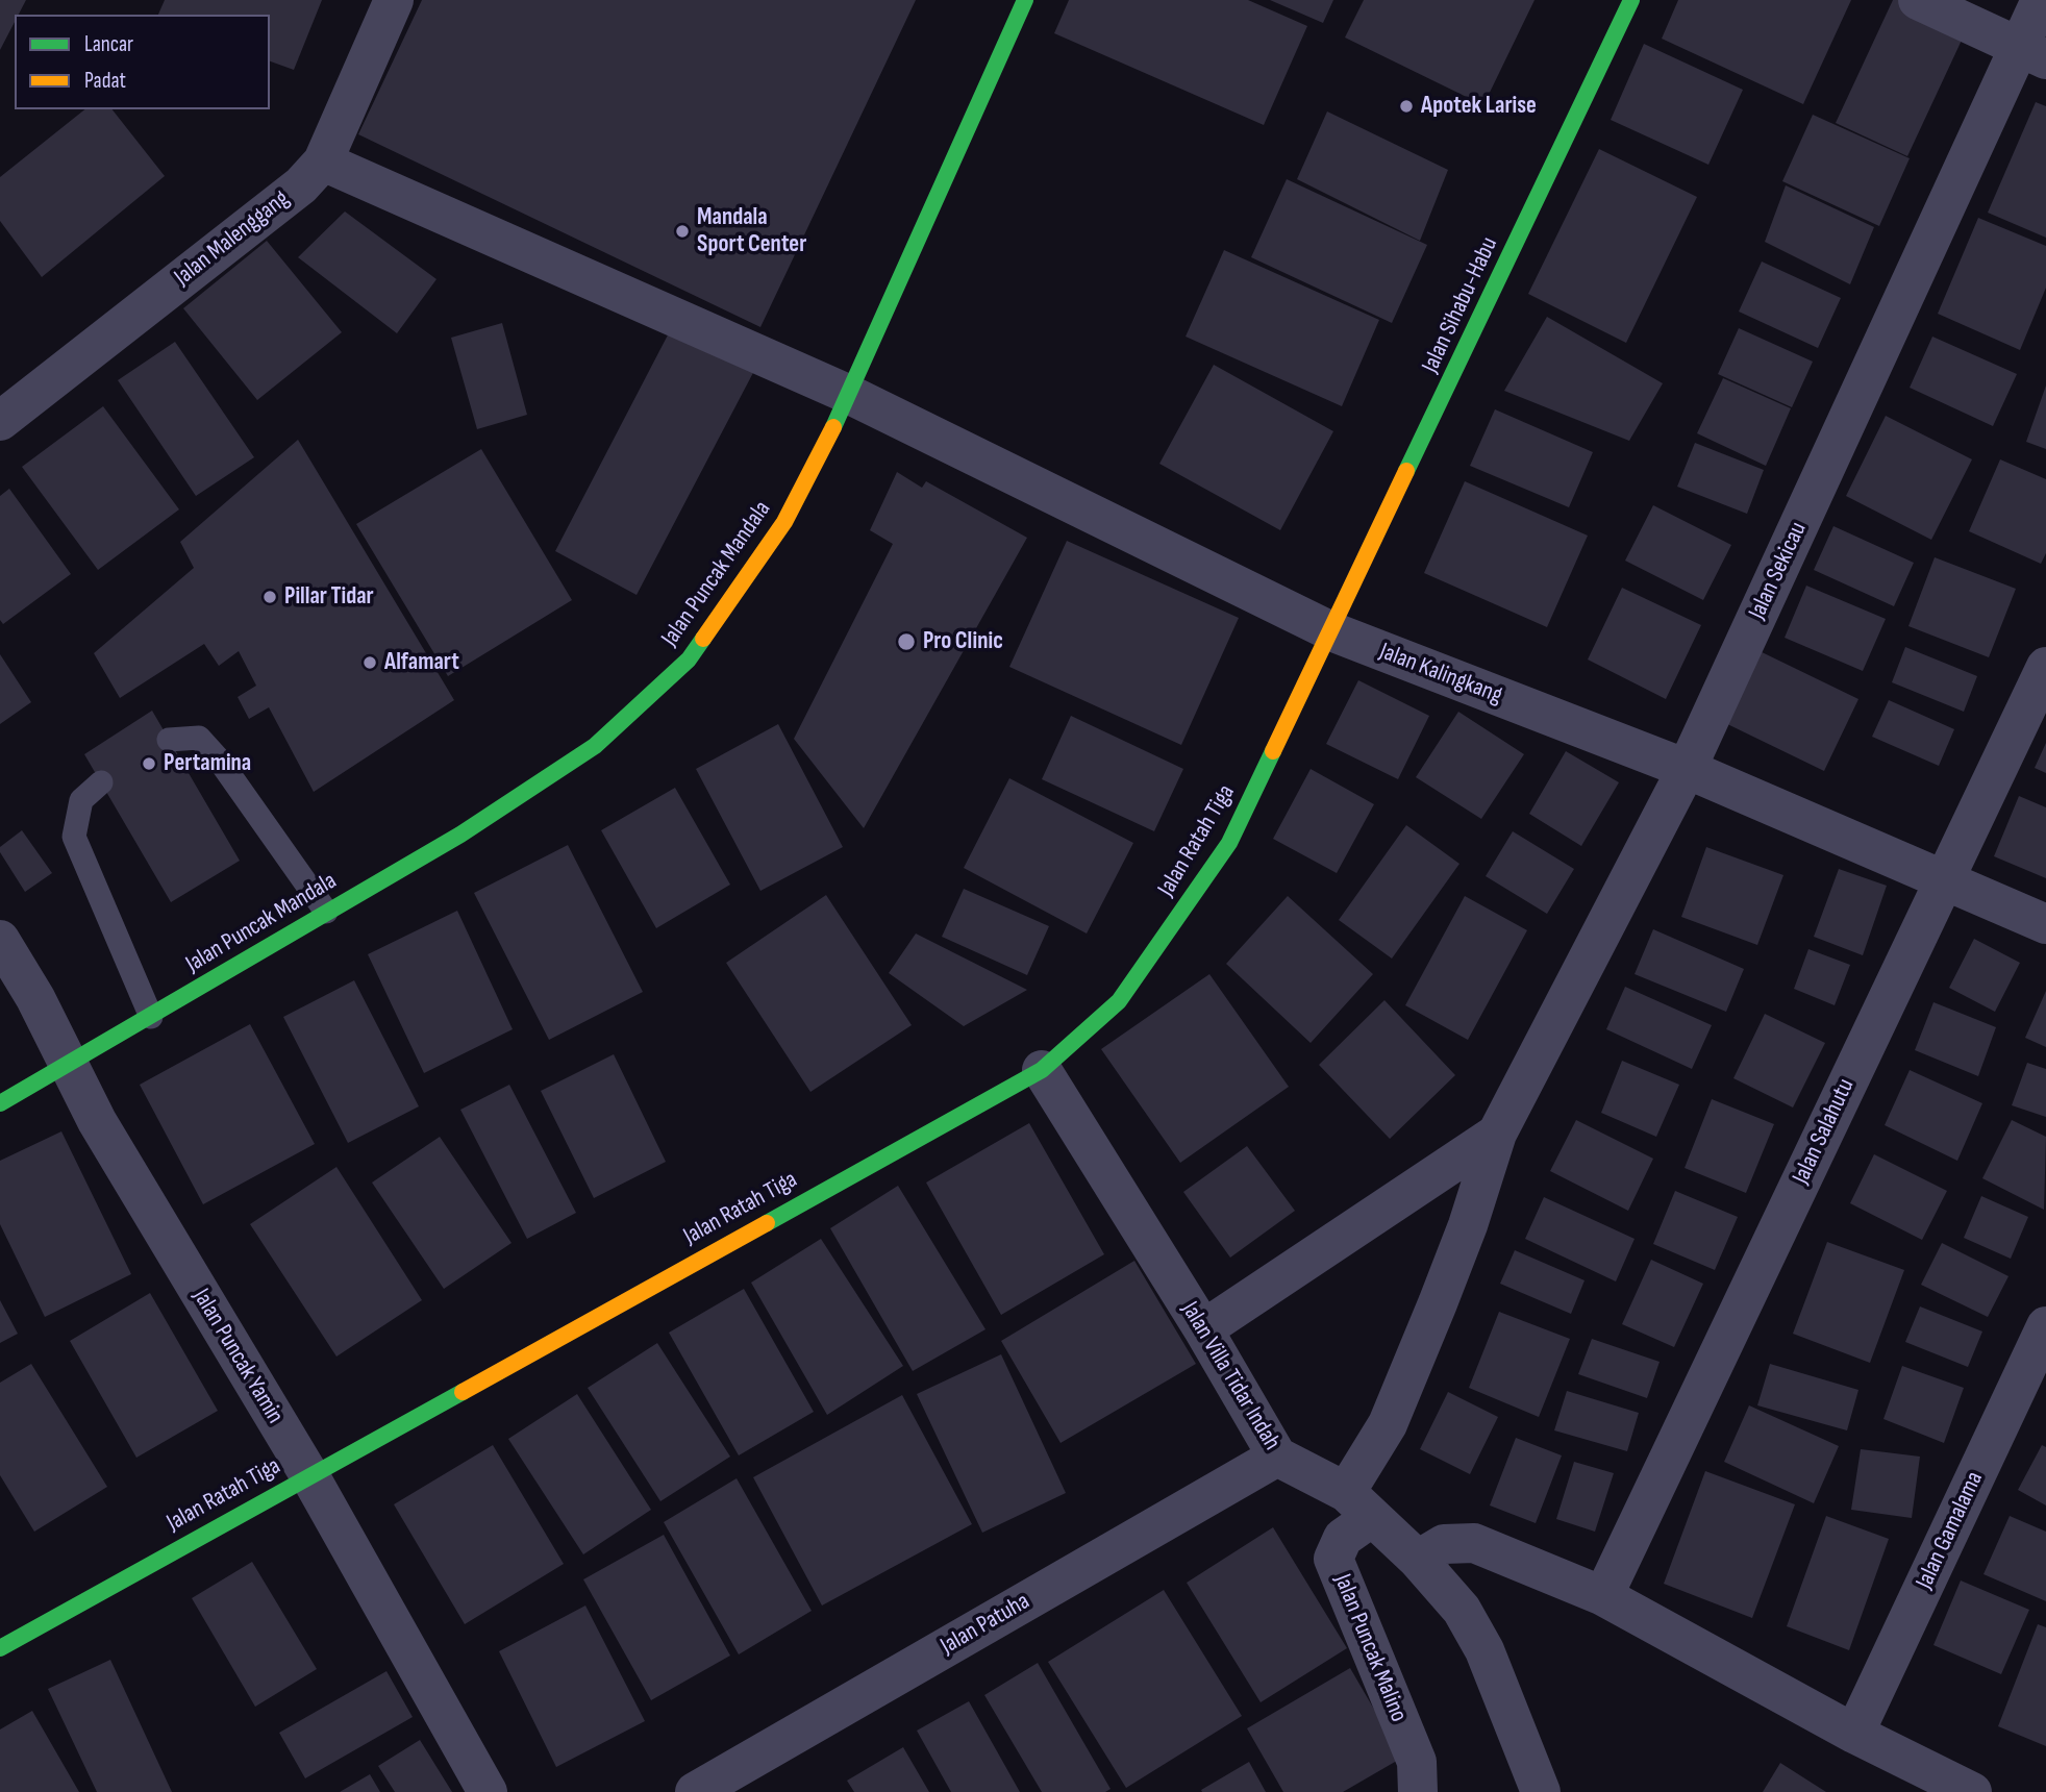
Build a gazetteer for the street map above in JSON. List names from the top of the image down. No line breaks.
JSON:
{"streets":{"street":["Jalan Malenggang","Jalan Sihabu-Habu","Jalan Sekicau","Jalan Puncak Mandala","Jalan Kalingkang","Jalan Ratah Tiga","Jalan Salahutu","Jalan Puncak Yamin","Jalan Villa Tidar Indah","Jalan Gamalama","Jalan Patuha","Jalan Puncak Malino"]},"crossings":[["Jalan Malenggang","Jalan Kalingkang"],["Jalan Sihabu-Habu","Jalan Kalingkang"],["Jalan Sihabu-Habu","Jalan Ratah Tiga"],["Jalan Sekicau","Jalan Kalingkang"],["Jalan Sekicau","Jalan Villa Tidar Indah"],["Jalan Sekicau","Jalan Puncak Malino"],["Jalan Puncak Mandala","Jalan Kalingkang"],["Jalan Puncak Mandala","Jalan Puncak Yamin"],["Jalan Kalingkang","Jalan Ratah Tiga"],["Jalan Kalingkang","Jalan Salahutu"],["Jalan Ratah Tiga","Jalan Puncak Yamin"],["Jalan Ratah Tiga","Jalan Villa Tidar Indah"],["Jalan Villa Tidar Indah","Jalan Patuha"],["Jalan Villa Tidar Indah","Jalan Puncak Malino"]],"places":["Apotek Larise","Mandala Sport Center","Pillar Tidar","Pro Clinic","Alfamart","Pertamina"],"legend":["Lancar","Padat"]}
